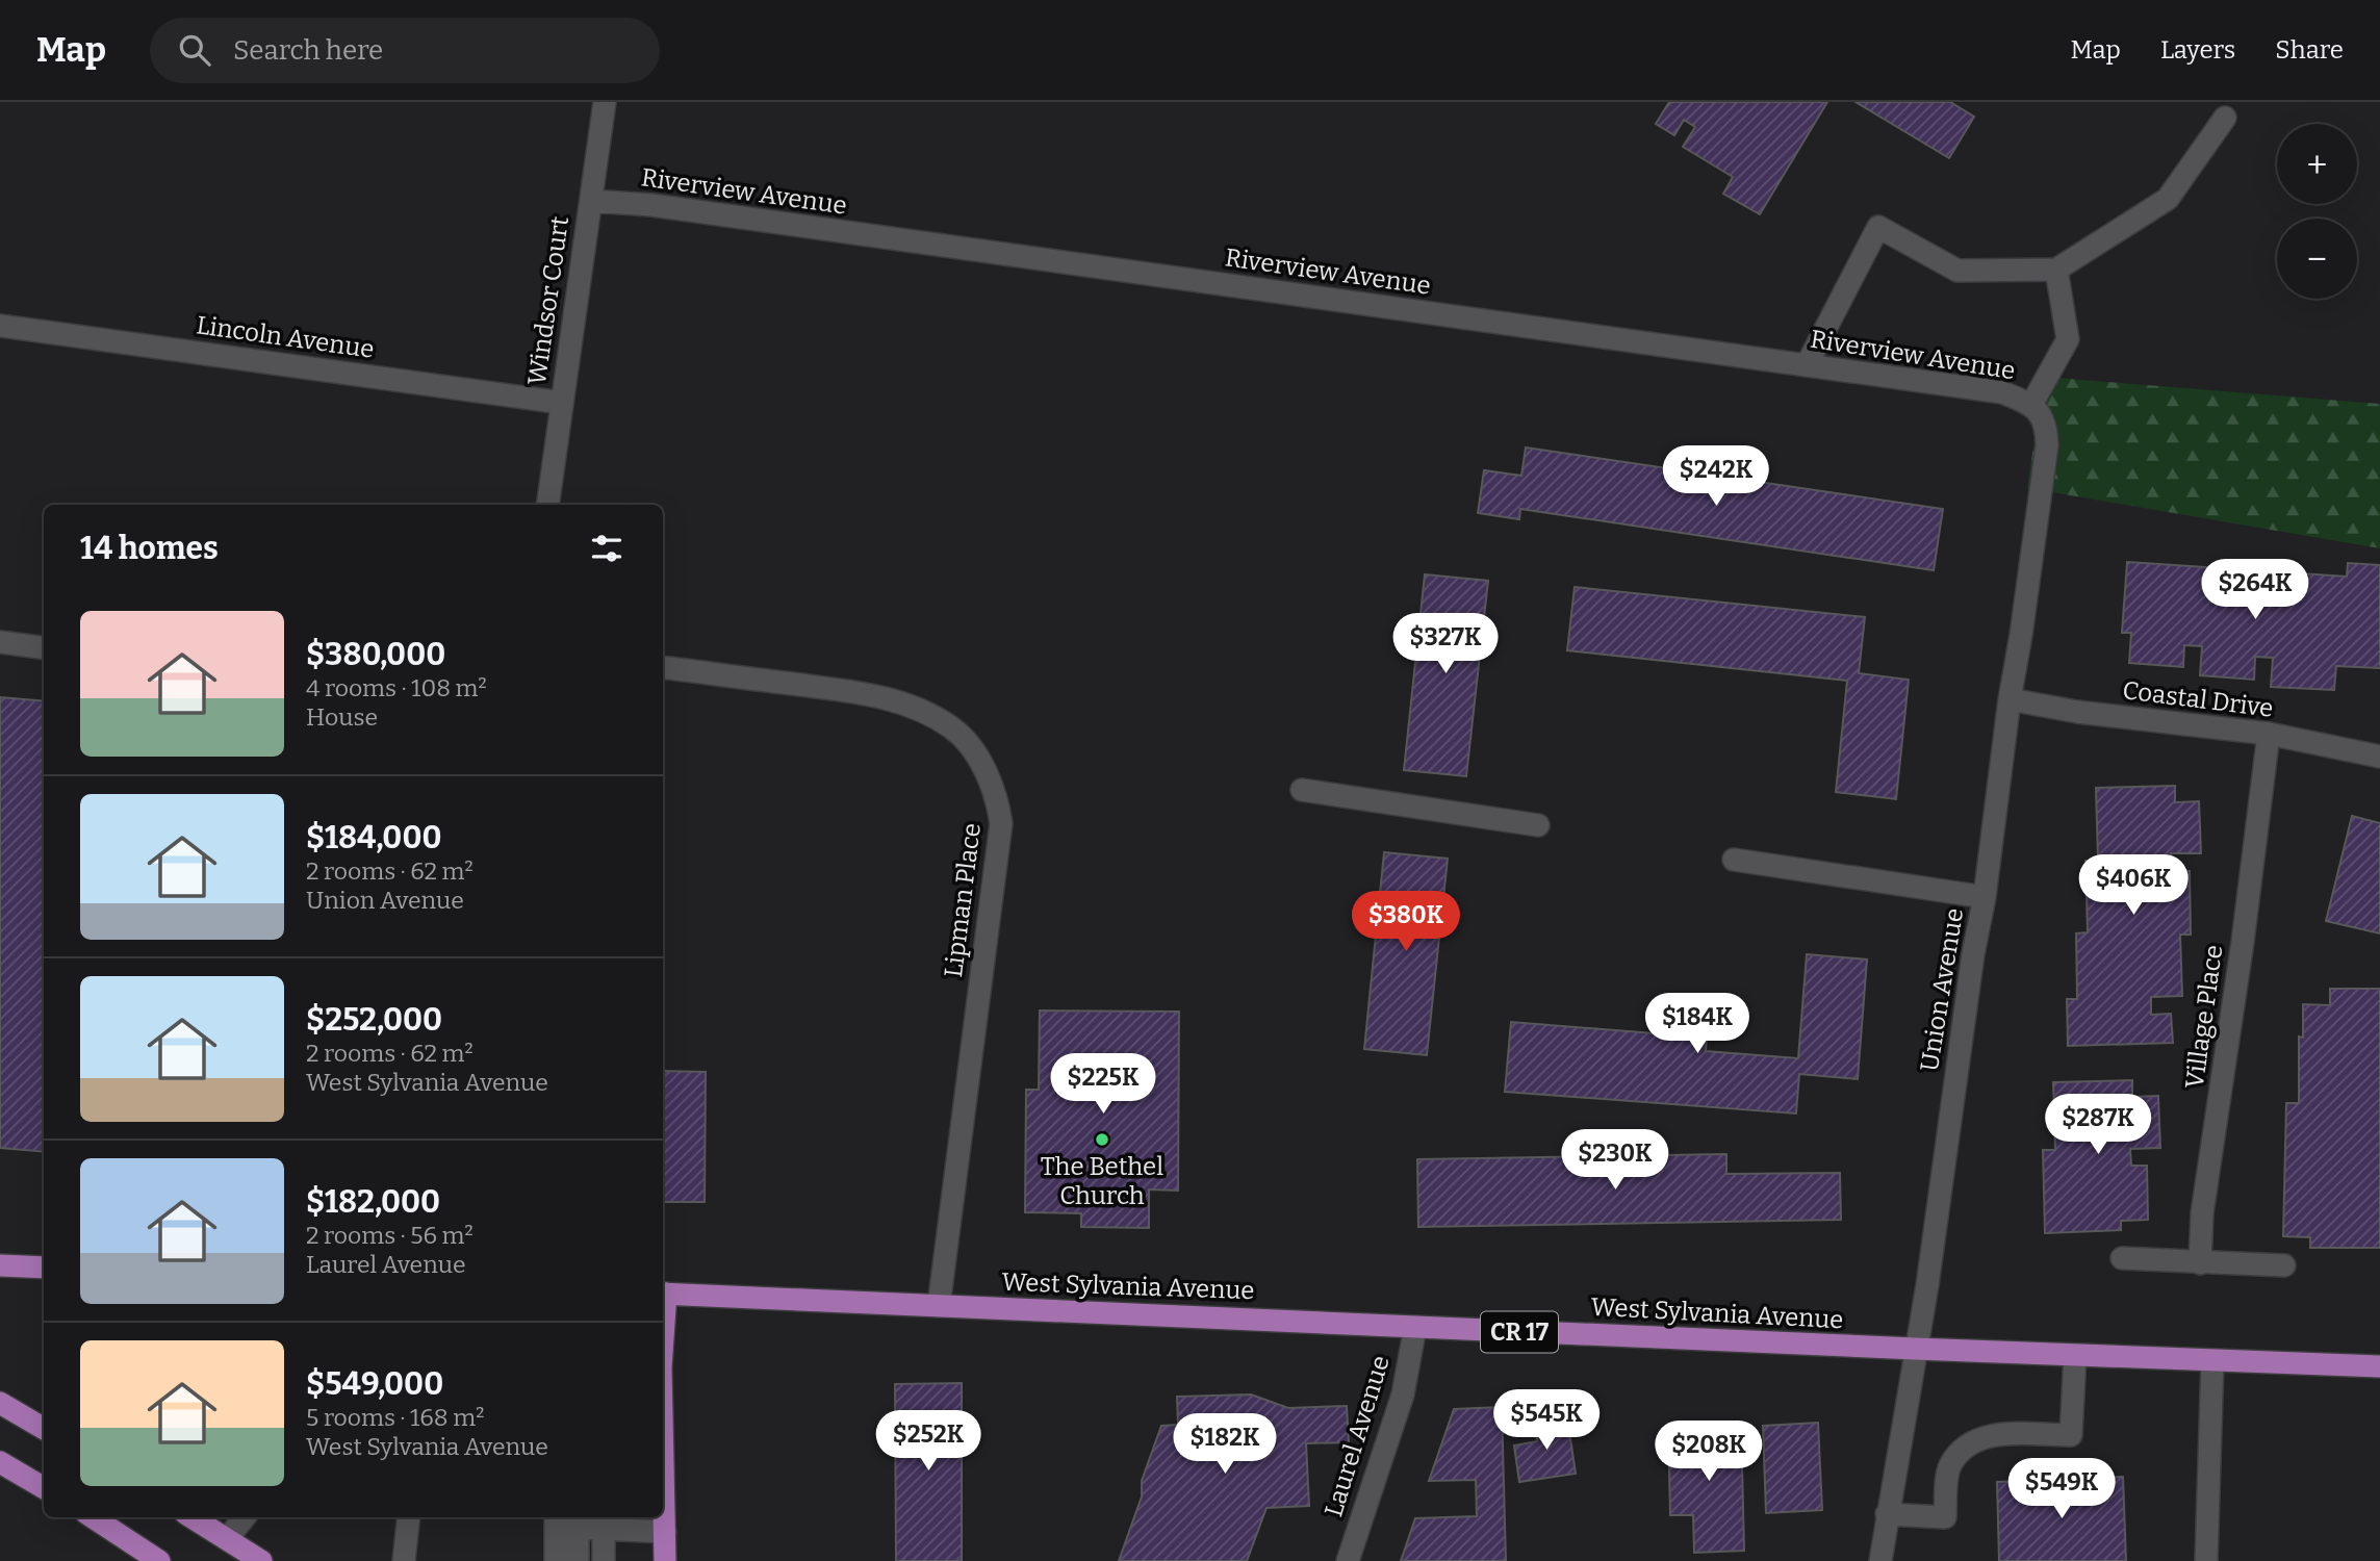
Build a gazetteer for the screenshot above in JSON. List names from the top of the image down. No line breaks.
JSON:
{"streets":{"main road":["West Sylvania Avenue","CR 17"],"street":["Riverview Avenue","Windsor Court","Lincoln Avenue","Coastal Drive","Lipman Place","Union Avenue","Village Place","Laurel Avenue"]},"crossings":[["Riverview Avenue","Windsor Court"],["Riverview Avenue","Union Avenue"],["Windsor Court","Lincoln Avenue"],["Coastal Drive","Union Avenue"],["Coastal Drive","Village Place"],["Lipman Place","West Sylvania Avenue"],["Union Avenue","West Sylvania Avenue"],["West Sylvania Avenue","Laurel Avenue"]],"places":["The Bethel Church"],"page":{"header":"Map","search":"Search here","nav":["Map","Layers","Share"],"map_buttons":["+","−"],"price":["$242K","$264K","$327K","$406K","$380K","$184K","$225K","$287K","$230K","$545K","$252K","$182K","$208K","$549K"],"heading":"14 homes","list":[{"name":"$380,000","note":"4 rooms · 108 m² · House"},{"name":"$184,000","note":"2 rooms · 62 m² · Union Avenue"},{"name":"$252,000","note":"2 rooms · 62 m² · West Sylvania Avenue"},{"name":"$182,000","note":"2 rooms · 56 m² · Laurel Avenue"},{"name":"$549,000","note":"5 rooms · 168 m² · West Sylvania Avenue"}]}}
